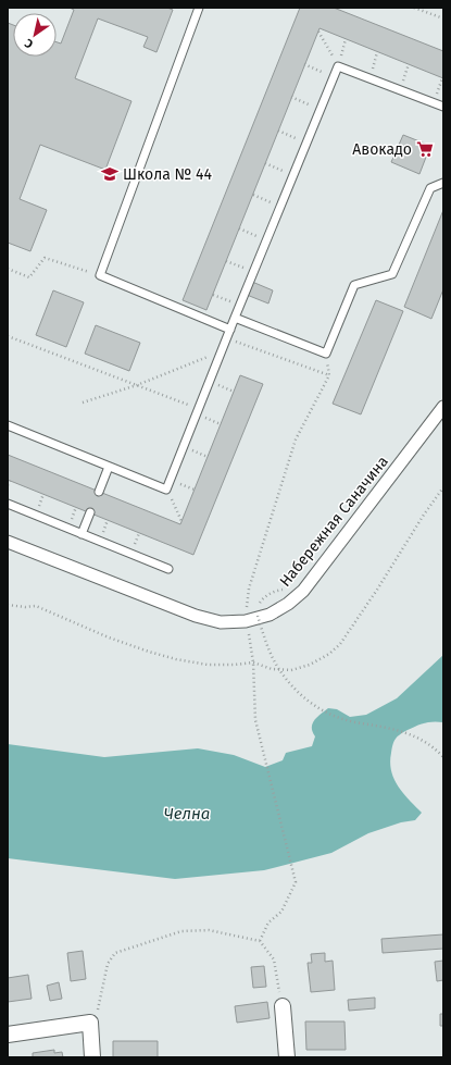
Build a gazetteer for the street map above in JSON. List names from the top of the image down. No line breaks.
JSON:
{"streets":{"street":["Набережная Саначина"]},"water":["Челна"],"places":{"supermarket":["Авокадо"],"school or university":["Школа № 44"]},"north":"bottom left"}
